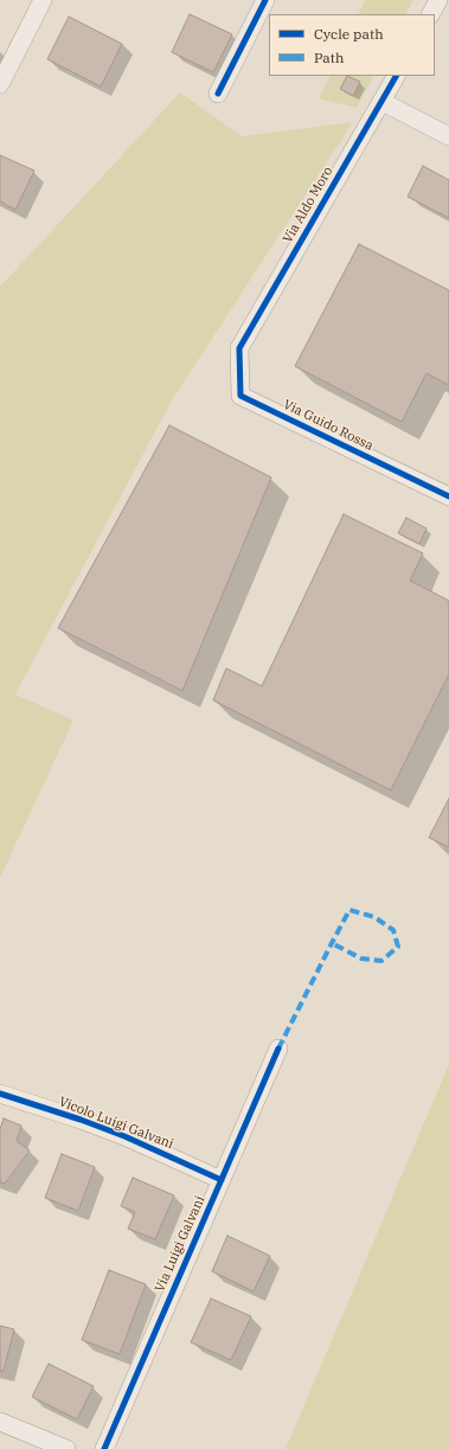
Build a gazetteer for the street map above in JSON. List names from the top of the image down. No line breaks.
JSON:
{"streets":{"street":["Via Aldo Moro","Via Guido Rossa","Vicolo Luigi Galvani","Via Luigi Galvani"]},"crossings":[["Via Aldo Moro","Via Guido Rossa"],["Vicolo Luigi Galvani","Via Luigi Galvani"]],"legend":["Cycle path","Path"]}
